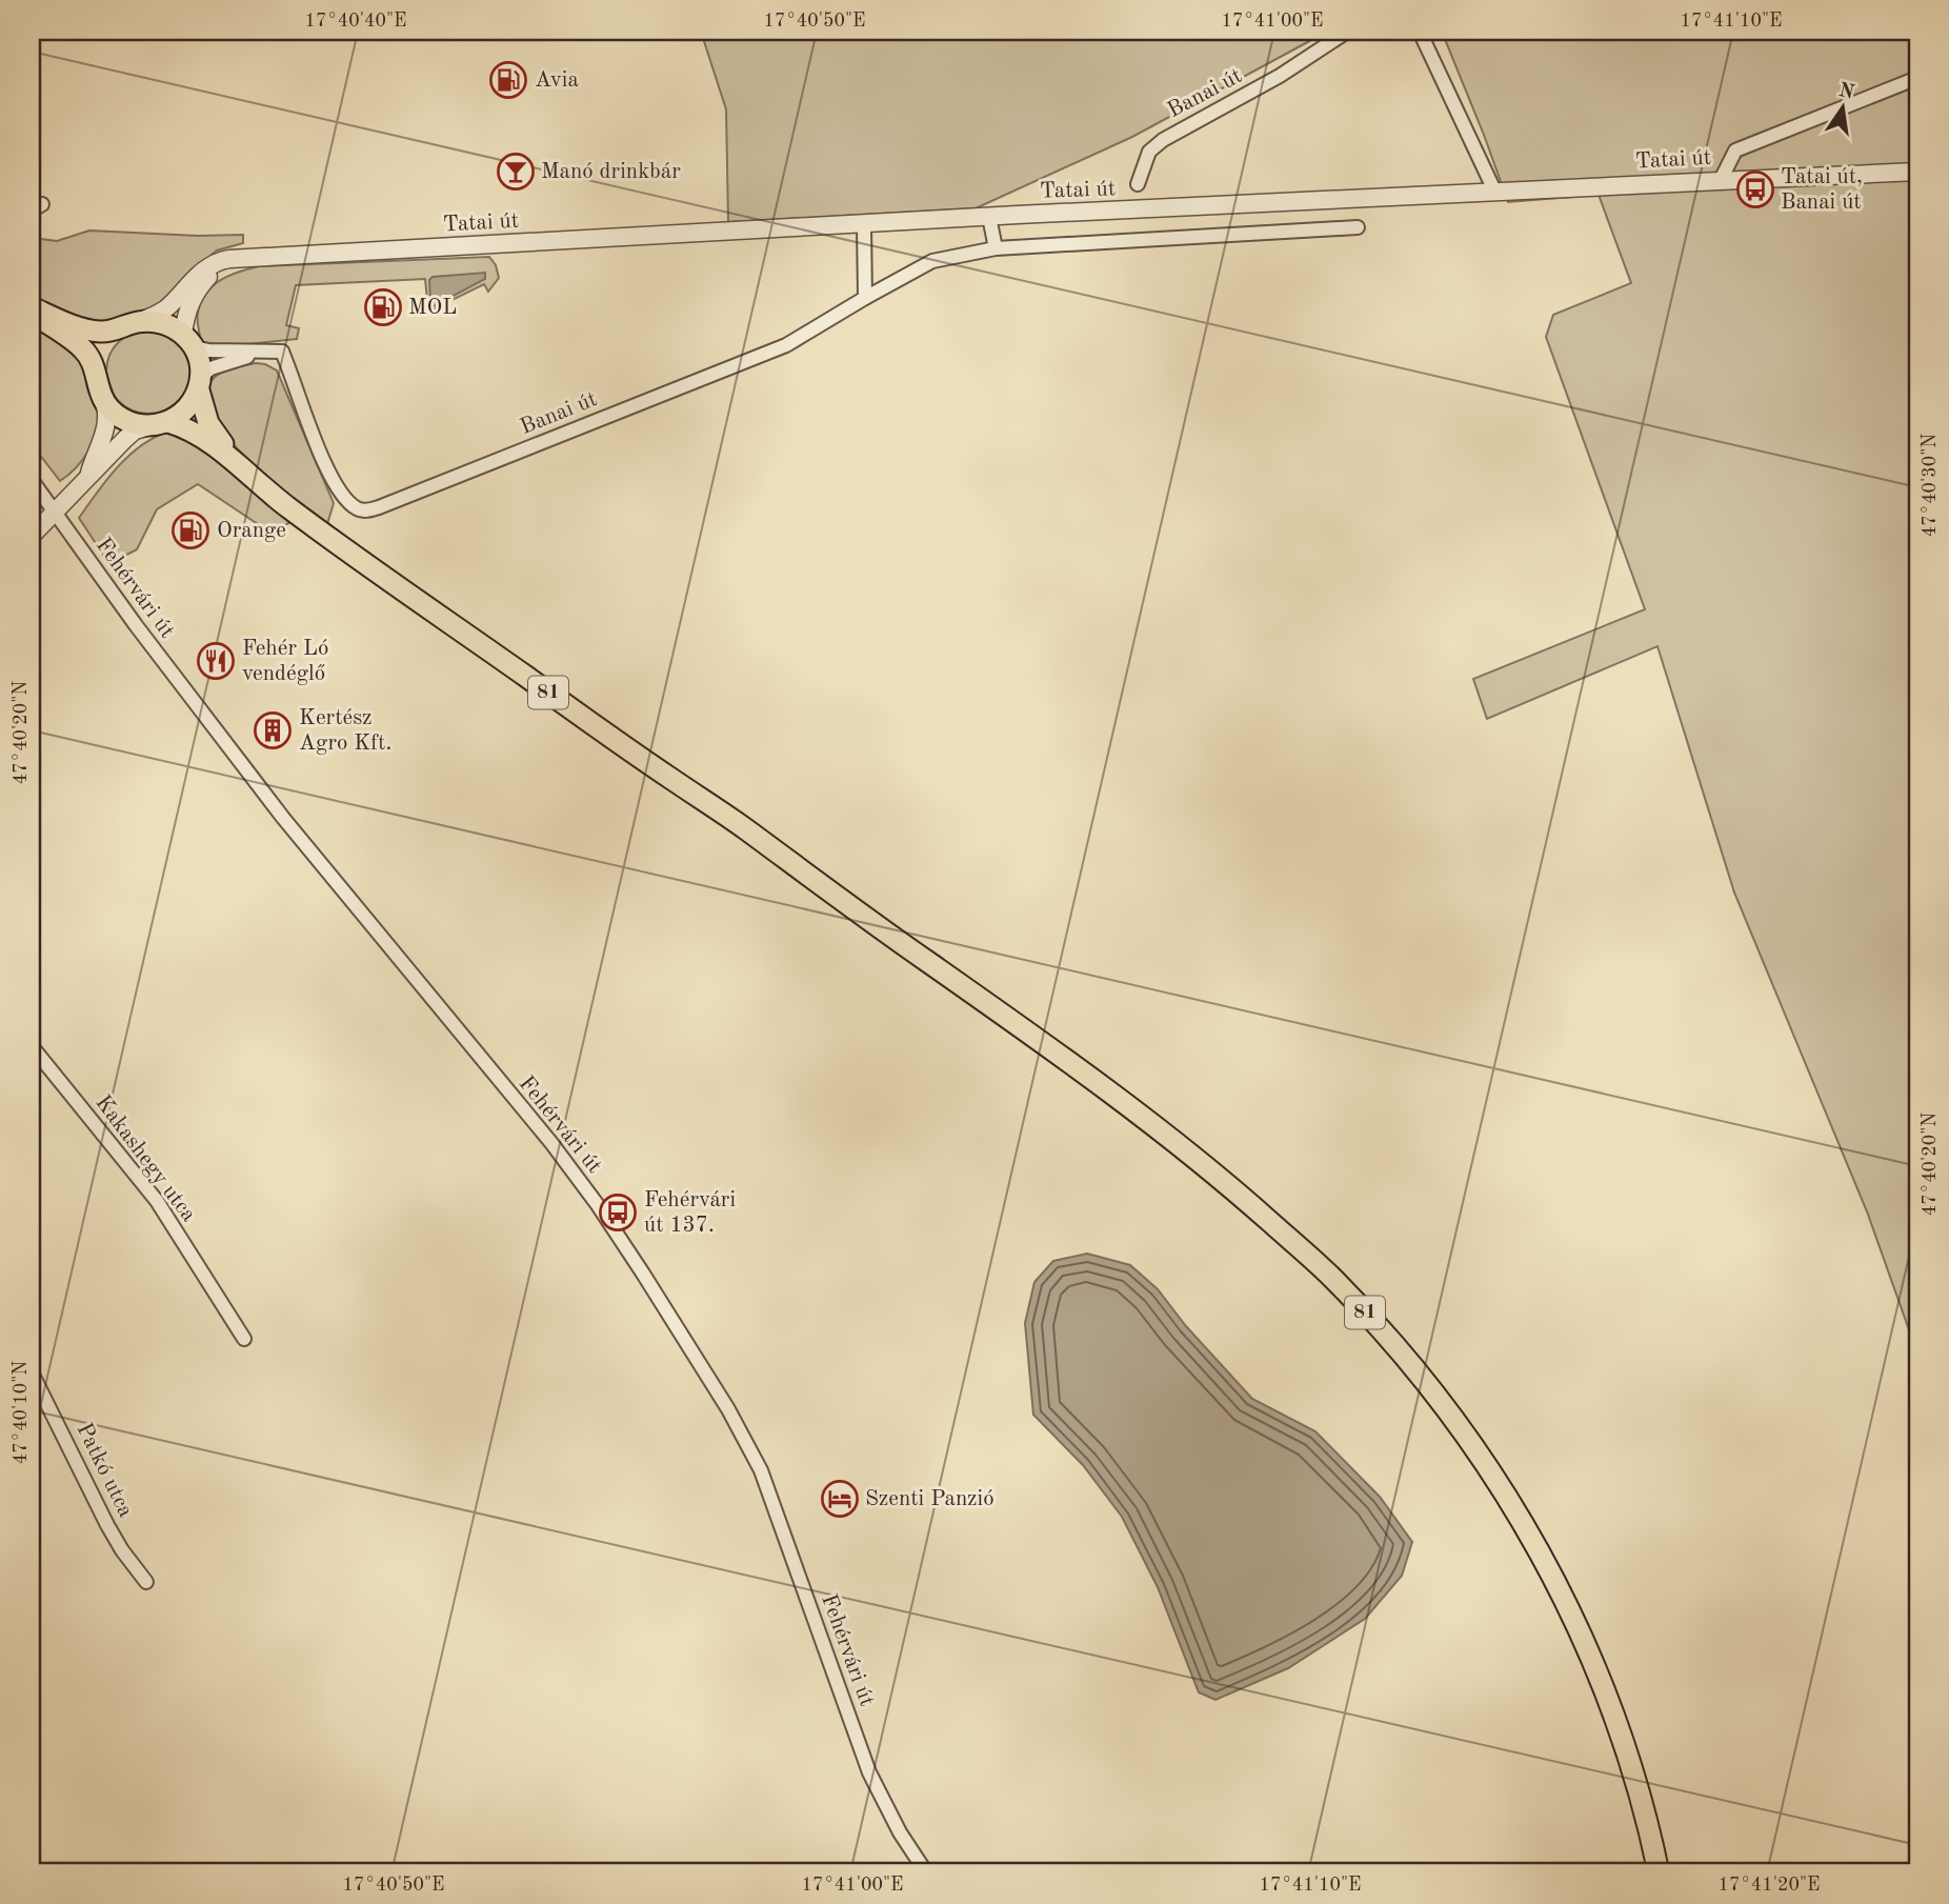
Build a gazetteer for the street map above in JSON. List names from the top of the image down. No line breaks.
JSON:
{"streets":{"main road":["81"],"street":["Banai út","Tatai út","Fehérvári út","Kakashegy utca","Patkó utca"]},"crossings":[["Tatai út","81"]],"places":{"fuel station":["Avia","MOL","Orange"],"bar":["Manó drinkbár"],"bus stop":["Tatai út, Banai út","Fehérvári út 137."],"restaurant":["Fehér Ló vendéglő"],"building":["Kertész Agro Kft."],"hotel":["Szenti Panzió"]},"north":"top","coordinates":["17°40'40\"E","17°40'50\"E","17°41'00\"E","17°41'10\"E","47°40'30\"N","47°40'20\"N","47°40'10\"N","17°41'20\"E"]}
